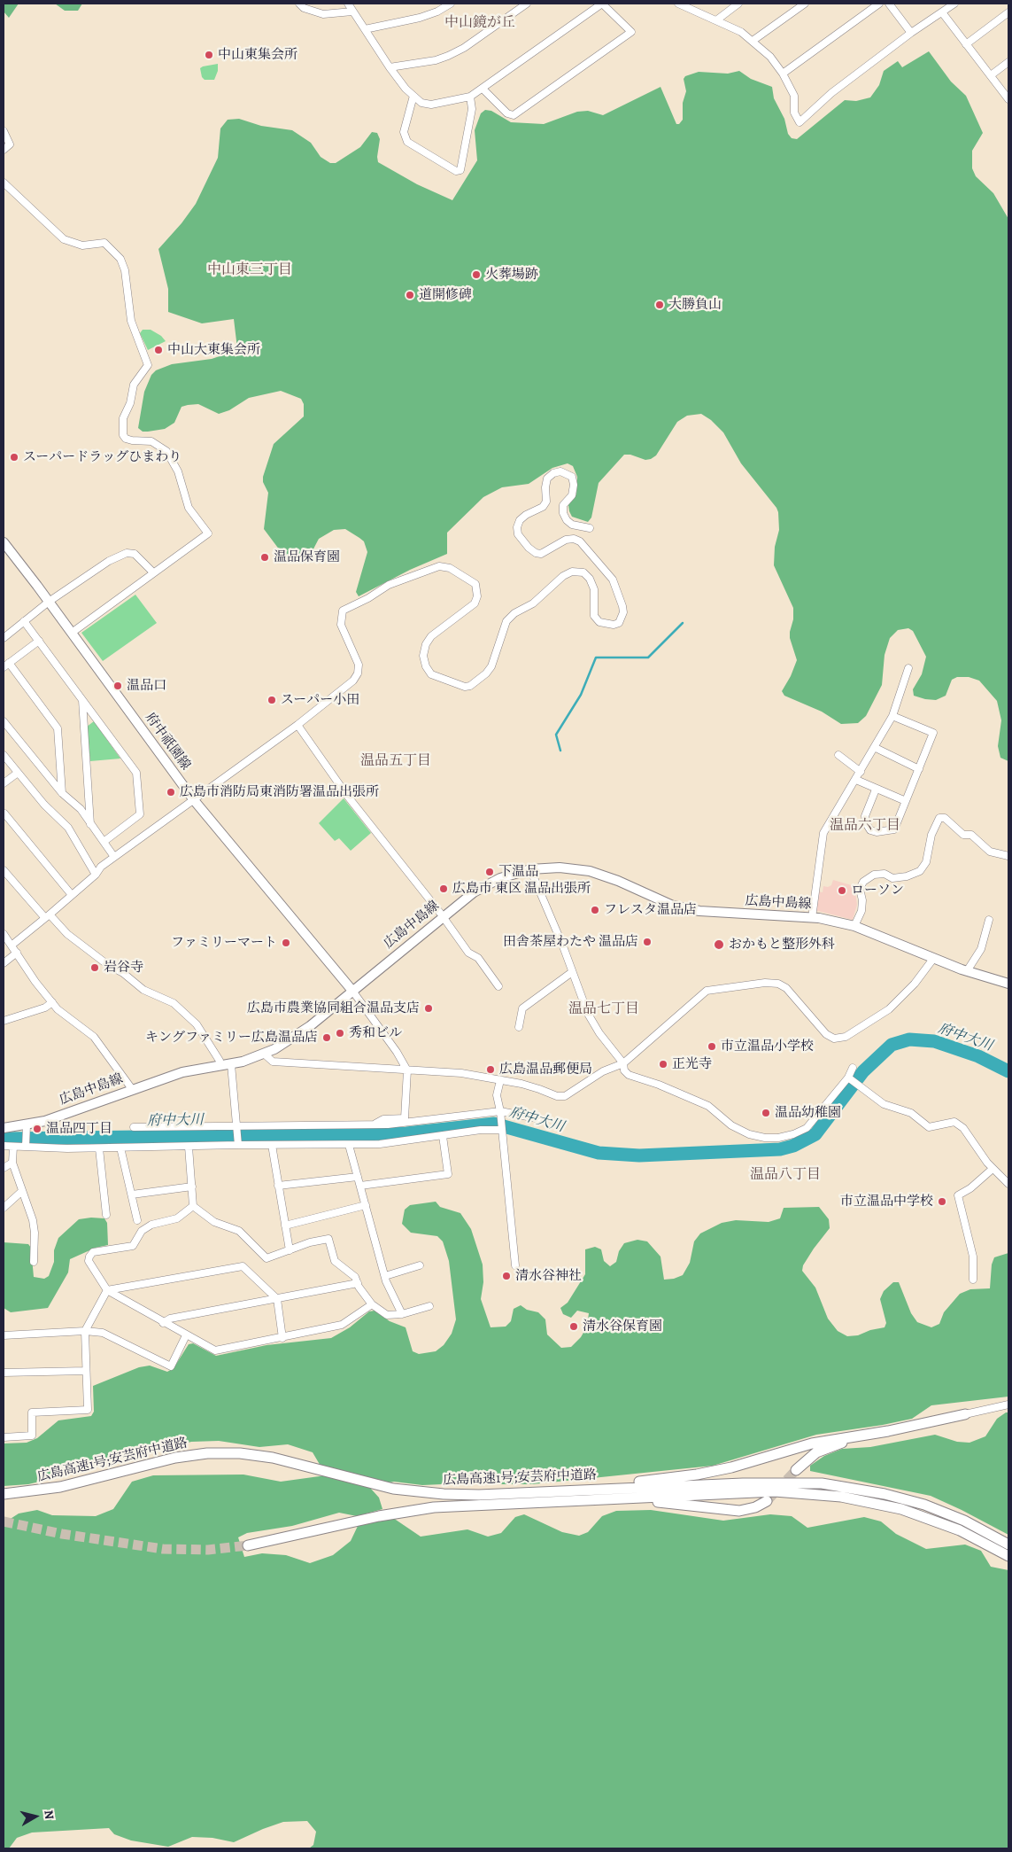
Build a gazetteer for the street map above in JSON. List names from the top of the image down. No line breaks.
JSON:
{"streets":{"highway":["広島高速1号;安芸府中道路"],"main road":["府中祇園線","広島中島線"]},"crossings":[["府中祇園線","広島中島線"]],"districts":["中山鏡が丘","中山東三丁目","温品五丁目","温品六丁目","温品七丁目","温品八丁目"],"water":["府中大川"],"places":["中山東集会所","火葬場跡","道開修碑","大勝負山","中山大東集会所","スーパードラッグひまわり","温品保育園","温品口","スーパー小田","広島市消防局東消防署温品出張所","下温品","広島市 東区 温品出張所","ローソン","フレスタ温品店","田舎茶屋わたや 温品店","ファミリーマート","おかもと整形外科","岩谷寺","広島市農業協同組合温品支店","秀和ビル","キングファミリー広島温品店","市立温品小学校","正光寺","広島温品郵便局","温品幼稚園","温品四丁目","市立温品中学校","清水谷神社","清水谷保育園"],"north":"right"}
